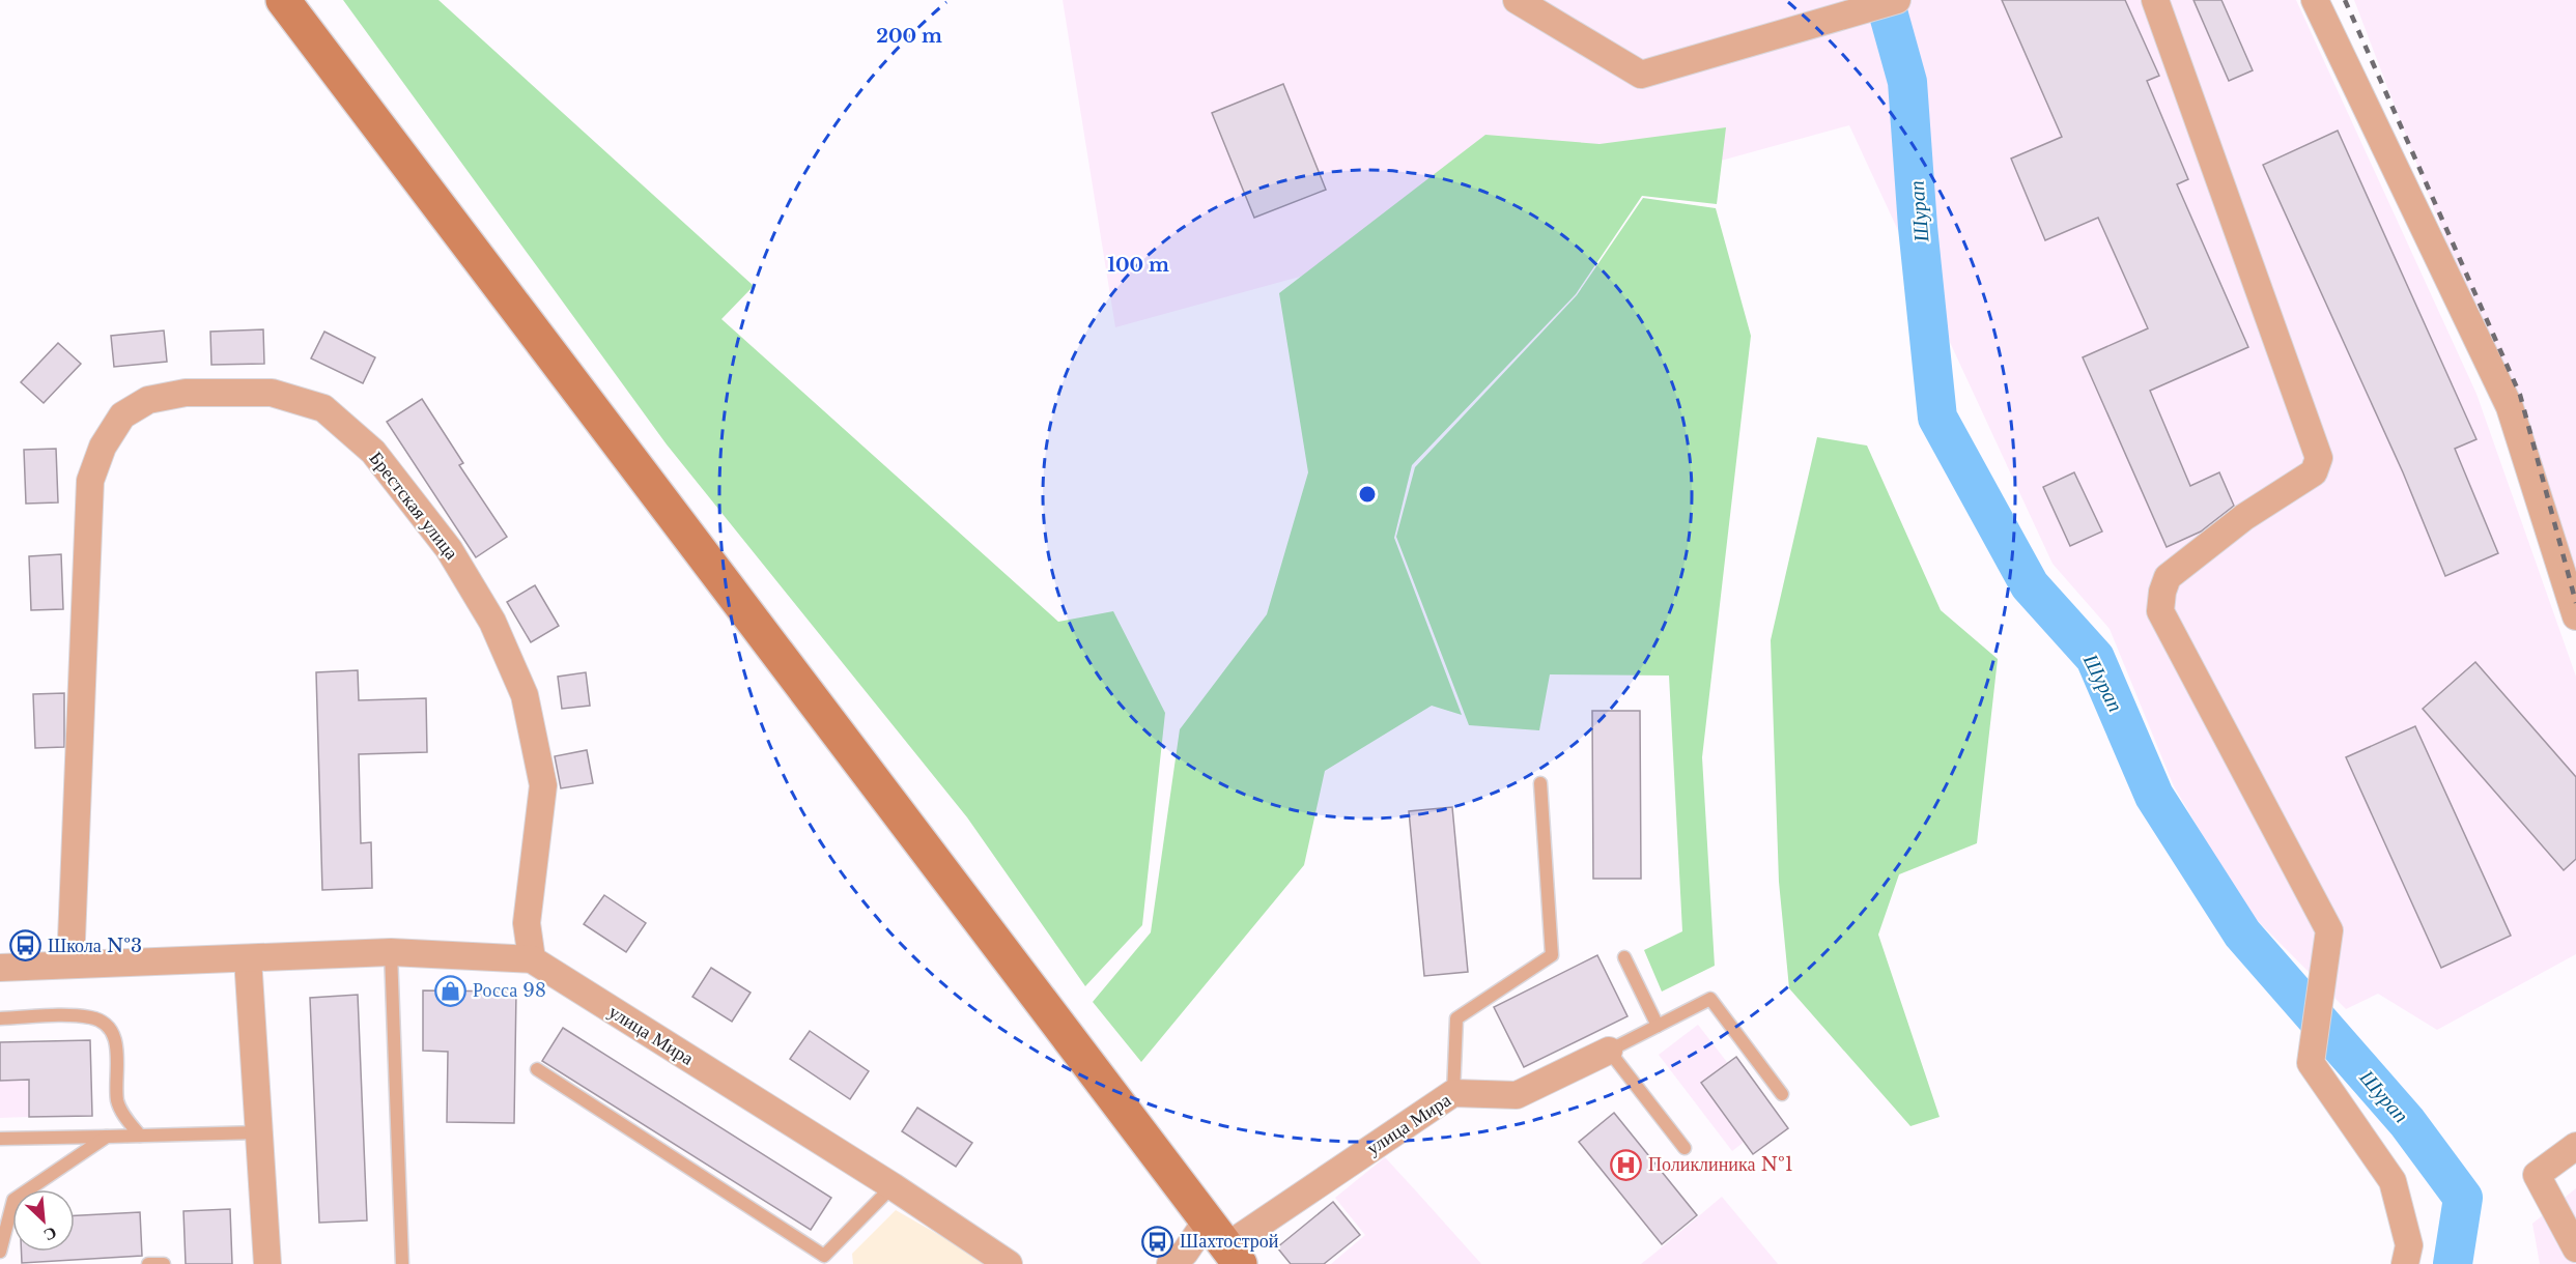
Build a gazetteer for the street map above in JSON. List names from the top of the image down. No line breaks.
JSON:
{"streets":{"street":["Брестская улица","улица Мира"]},"crossings":[["Брестская улица","улица Мира"]],"water":["Шурап"],"places":{"bus stop":["Школа №3","Шахтострой"],"shop":["Росса 98"],"hospital":["Поликлиника №1"]},"north":"bottom right","rings":["200 m","100 m"]}
